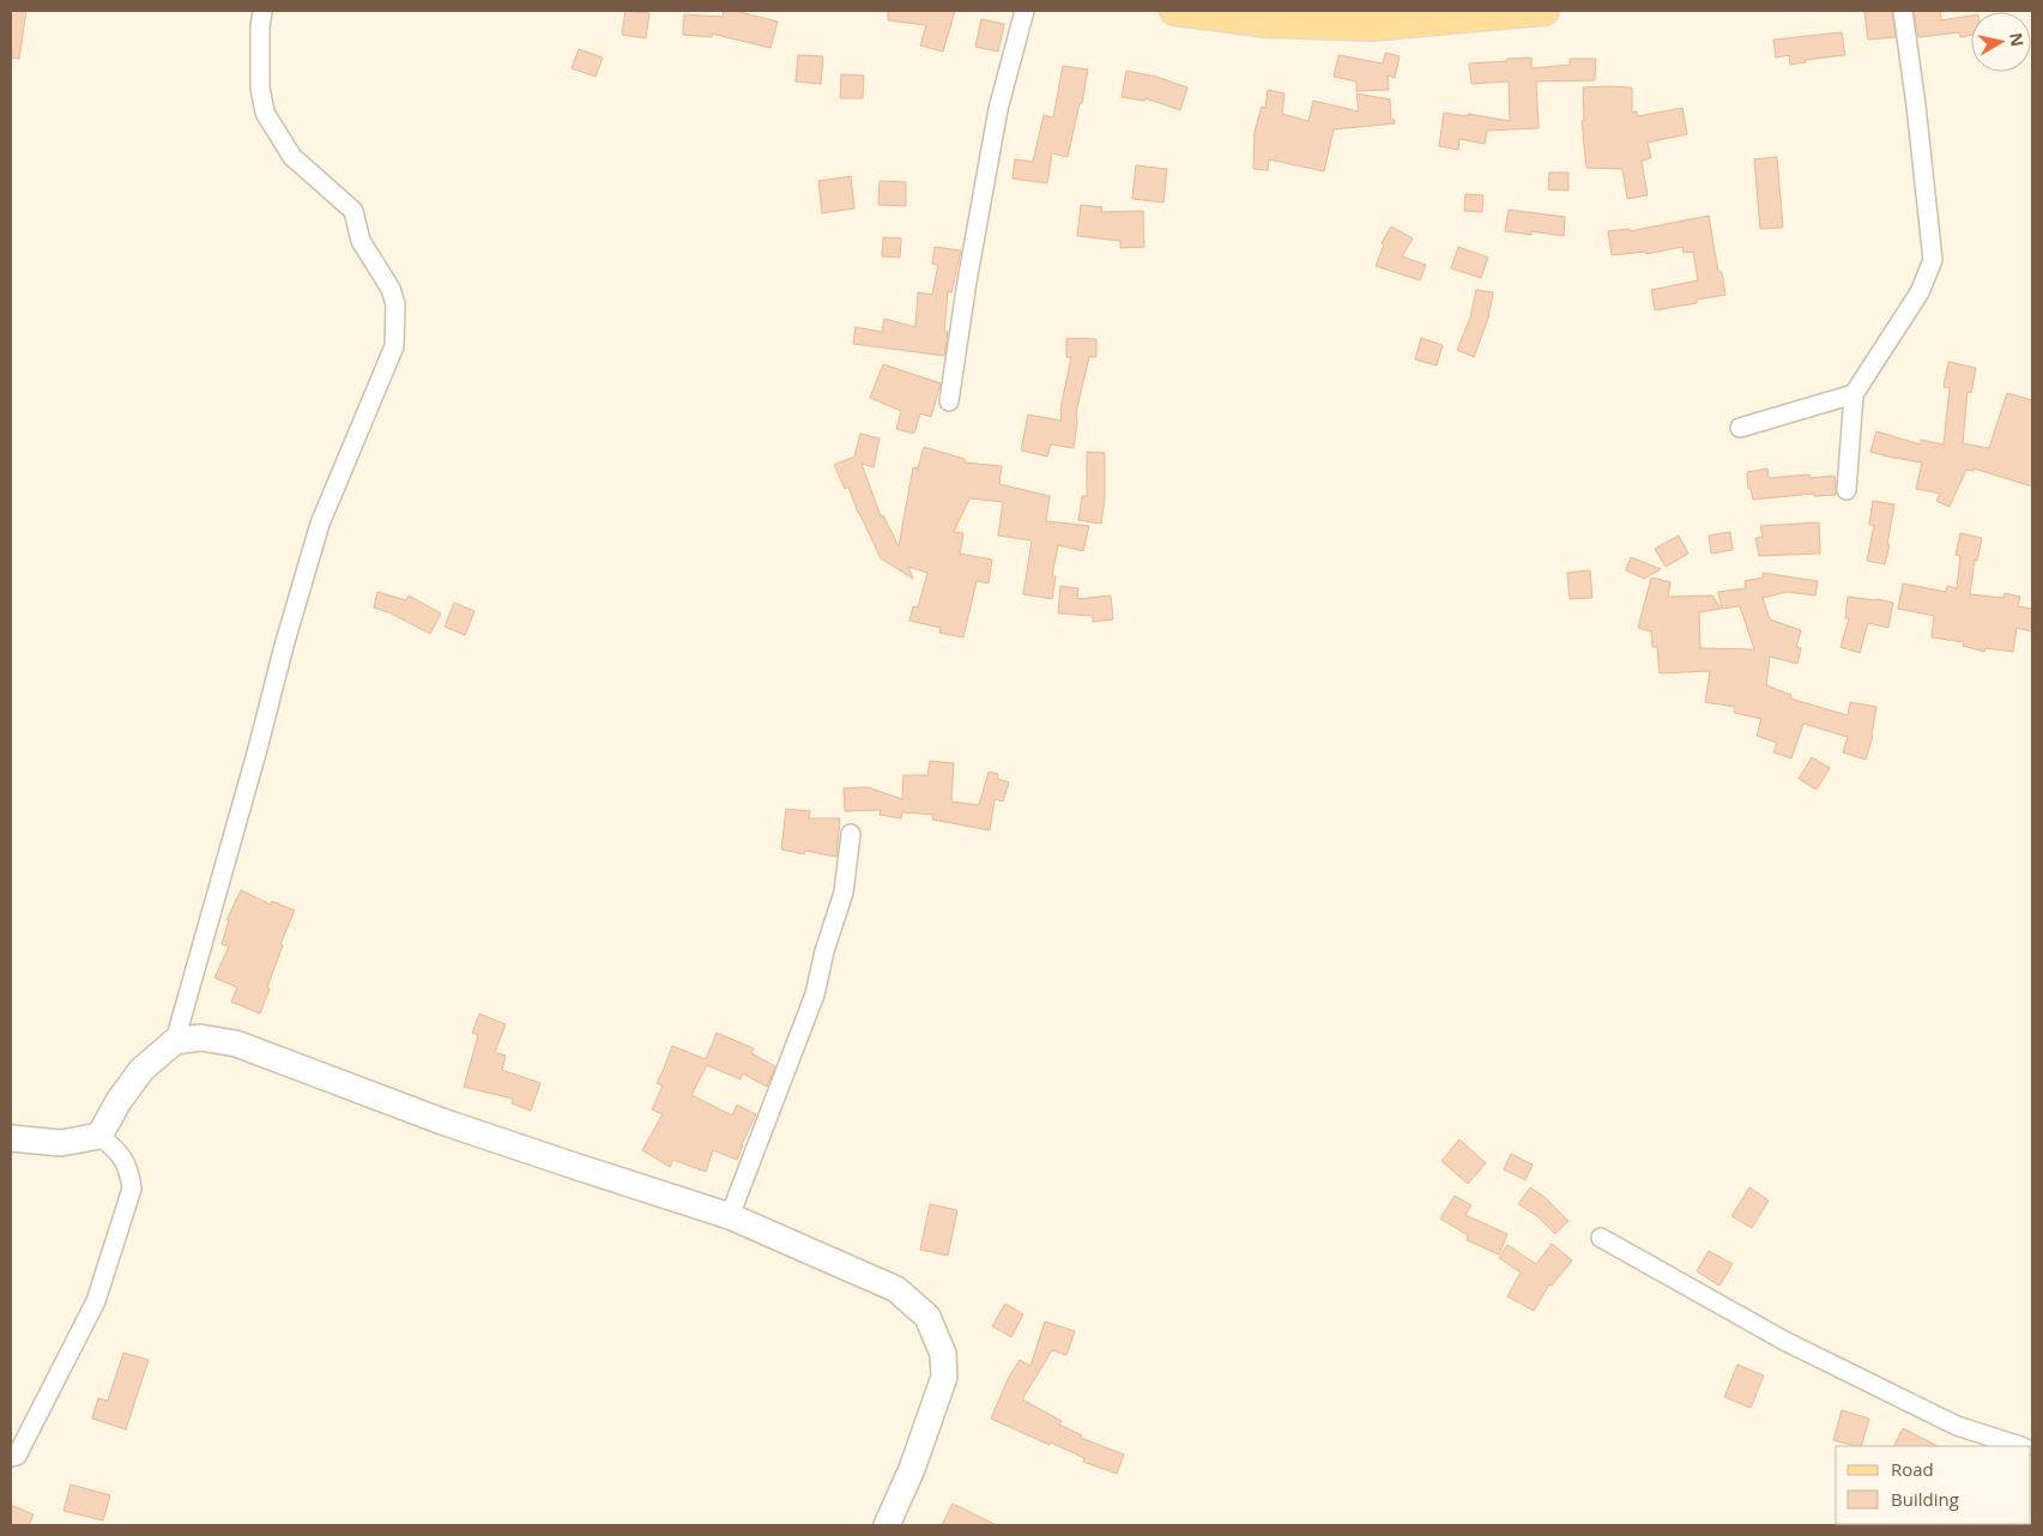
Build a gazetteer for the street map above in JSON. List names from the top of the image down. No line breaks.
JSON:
{"legend":["Road","Building"],"north":"right"}
